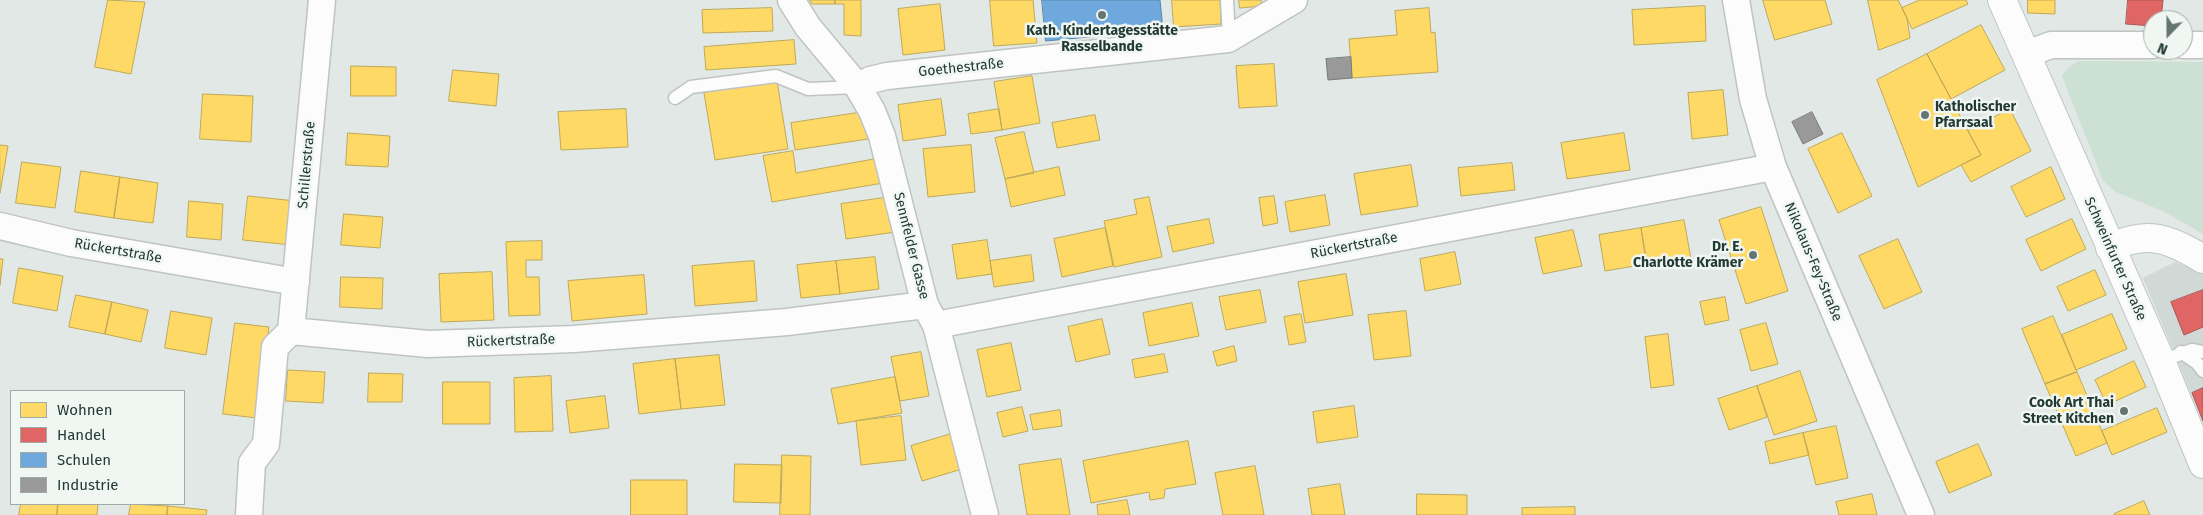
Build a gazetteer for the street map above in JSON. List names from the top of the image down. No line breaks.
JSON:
{"streets":{"street":["Goethestraße","Schillerstraße","Sennfelder Gasse","Rückertstraße","Schweinfurter Straße","Nikolaus-Fey-Straße"]},"crossings":[["Goethestraße","Sennfelder Gasse"],["Schillerstraße","Rückertstraße"],["Sennfelder Gasse","Rückertstraße"],["Rückertstraße","Nikolaus-Fey-Straße"]],"places":["Kath. Kindertagesstätte Rasselbande","Katholischer Pfarrsaal","Dr. E. Charlotte Krämer","Cook Art Thai Street Kitchen"],"legend":["Wohnen","Handel","Schulen","Industrie"],"north":"bottom"}
